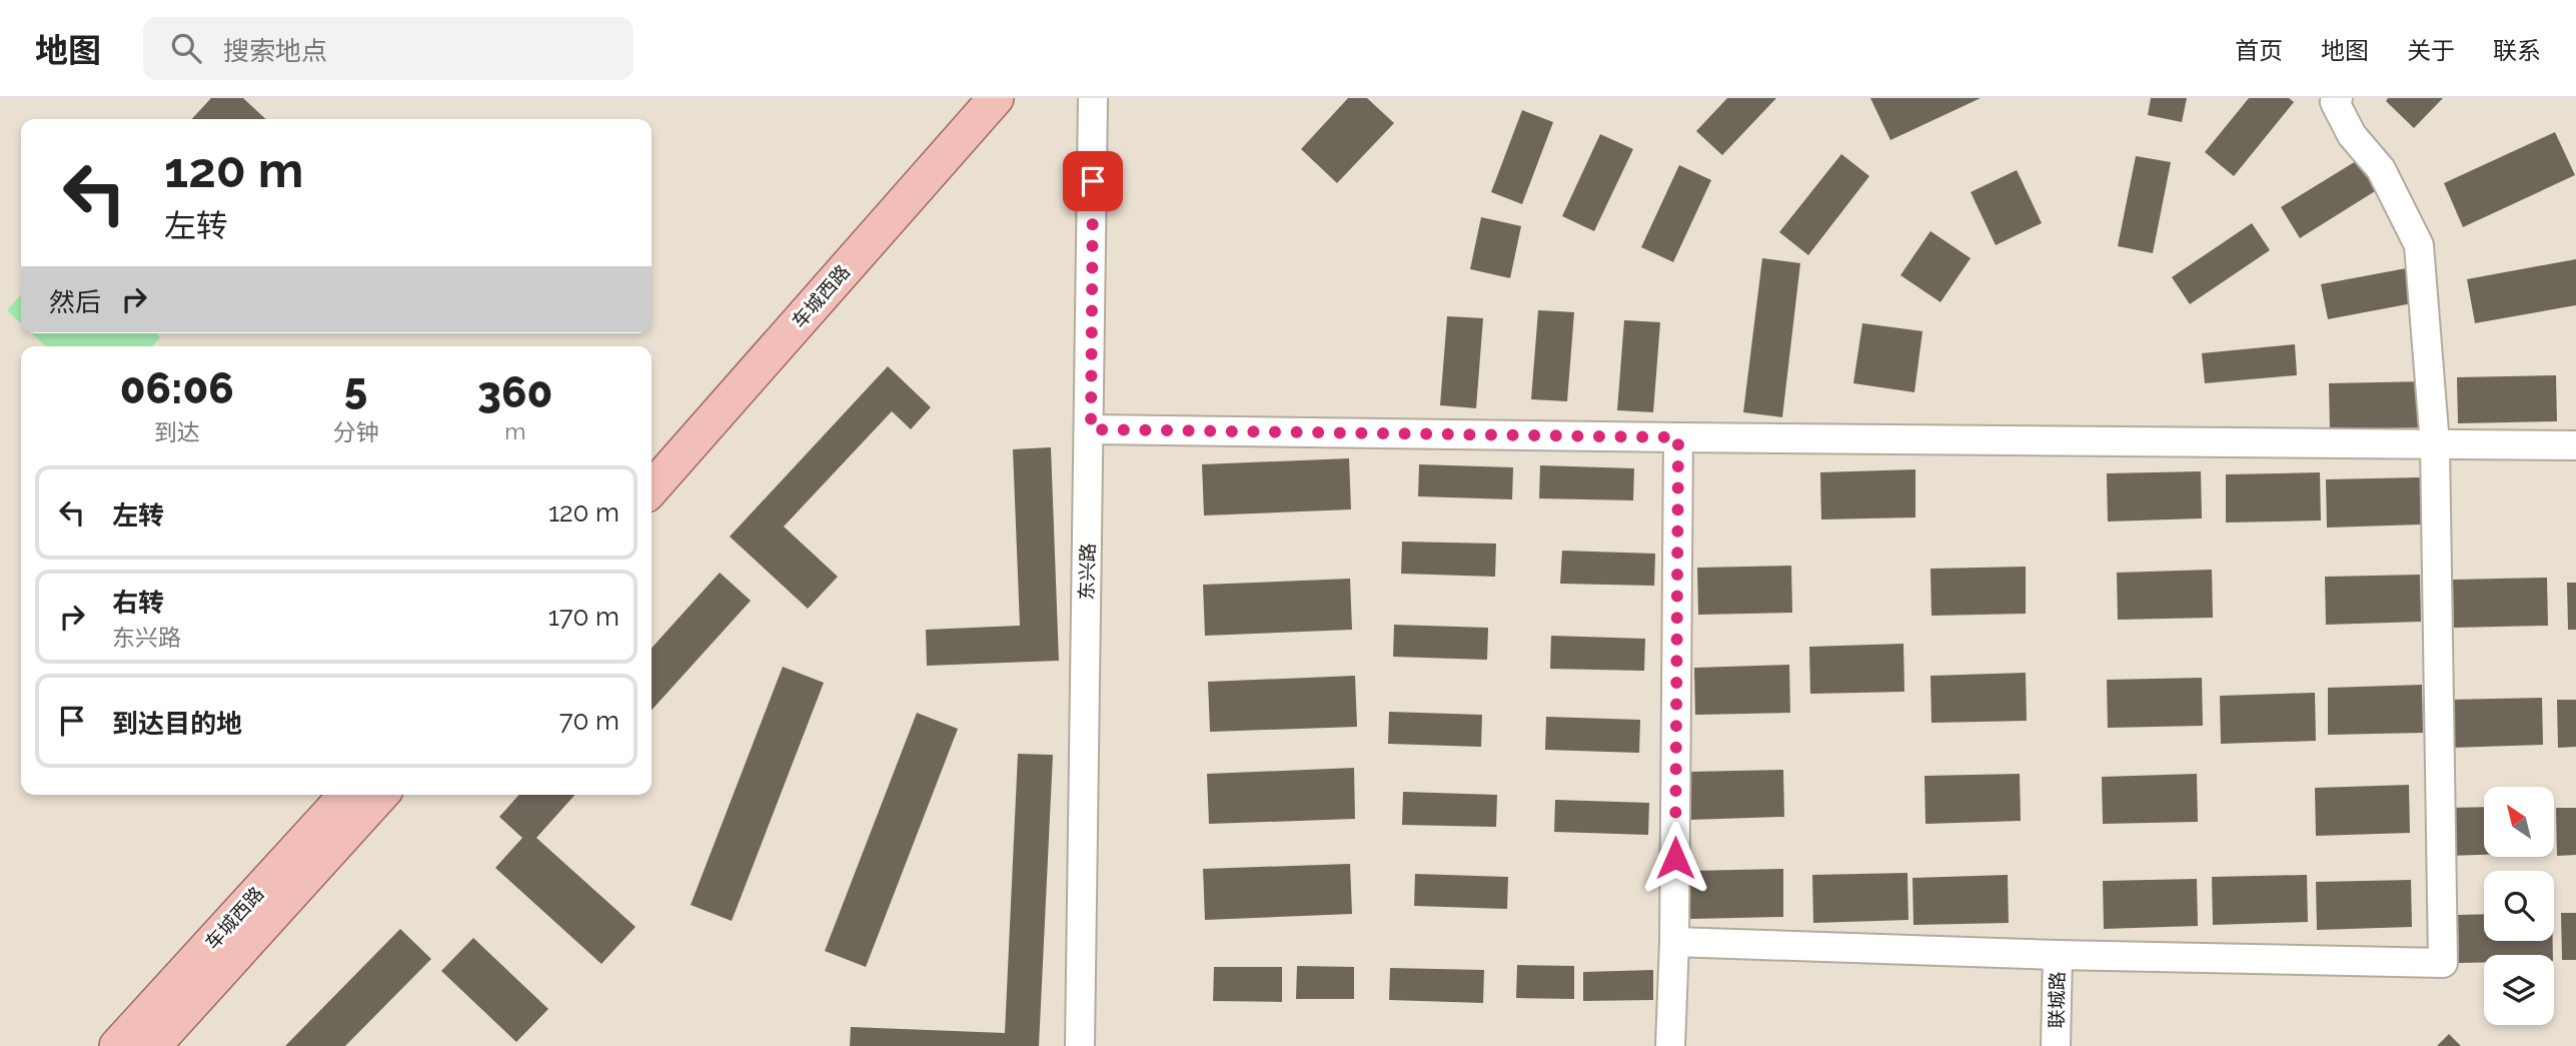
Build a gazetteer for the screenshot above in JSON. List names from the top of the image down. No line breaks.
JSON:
{"streets":{"main road":["车城西路"],"street":["东兴路","联城路"]},"north":"top left","page":{"header":"地图","search":"搜索地点","nav":["首页","地图","关于","联系"],"turn":["120 m","左转"],"then":"然后","eta":["06:06","到达","5","分钟","360","m"],"list":[{"name":"左转","value":"120 m"},{"name":"右转","note":"东兴路","value":"170 m"},{"name":"到达目的地","value":"70 m"}]}}
